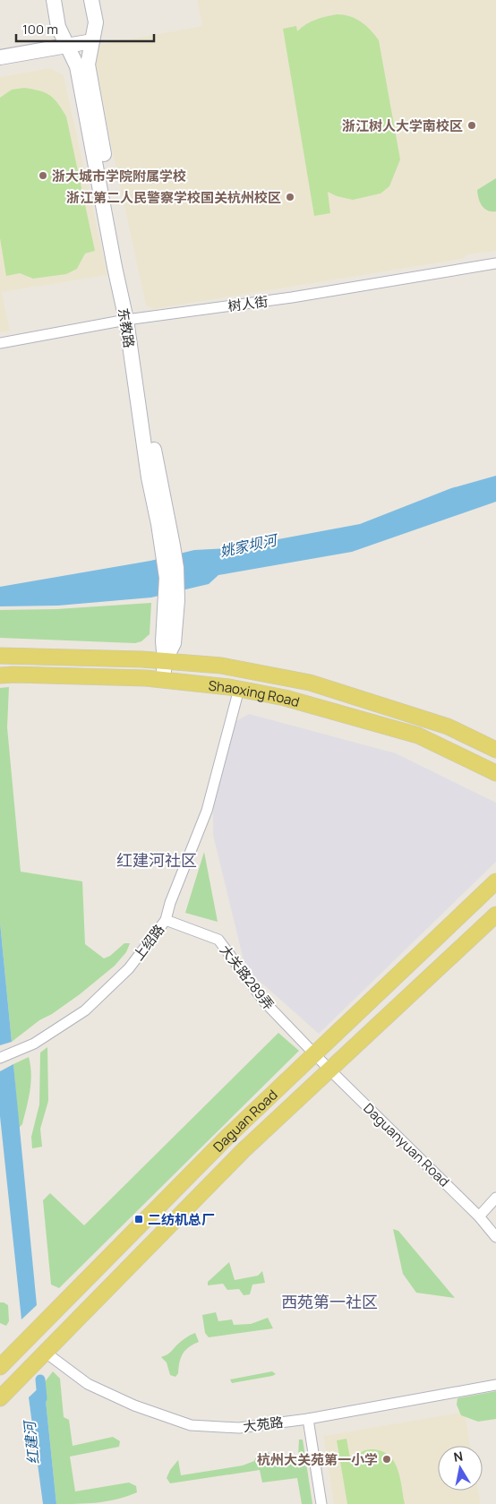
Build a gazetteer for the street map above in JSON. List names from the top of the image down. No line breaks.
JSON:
{"streets":{"main road":["Shaoxing Road","Daguan Road"],"street":["树人街","东教路","上绍路","大关路289弄","Daguanyuan Road","大苑路"]},"crossings":[["树人街","东教路"],["东教路","Shaoxing Road"],["Shaoxing Road","上绍路"],["上绍路","大关路289弄"],["大关路289弄","Daguan Road"],["大关路289弄","Daguanyuan Road"],["Daguan Road","Daguanyuan Road"],["Daguan Road","大苑路"]],"districts":["红建河社区","西苑第一社区"],"water":["姚家坝河","红建河"],"places":{"other":["浙江树人大学南校区","浙大城市学院附属学校","浙江第二人民警察学校国关杭州校区","杭州大关苑第一小学"],"transit":["二纺机总厂"]},"scale_bar":"100 m","north":"top"}
